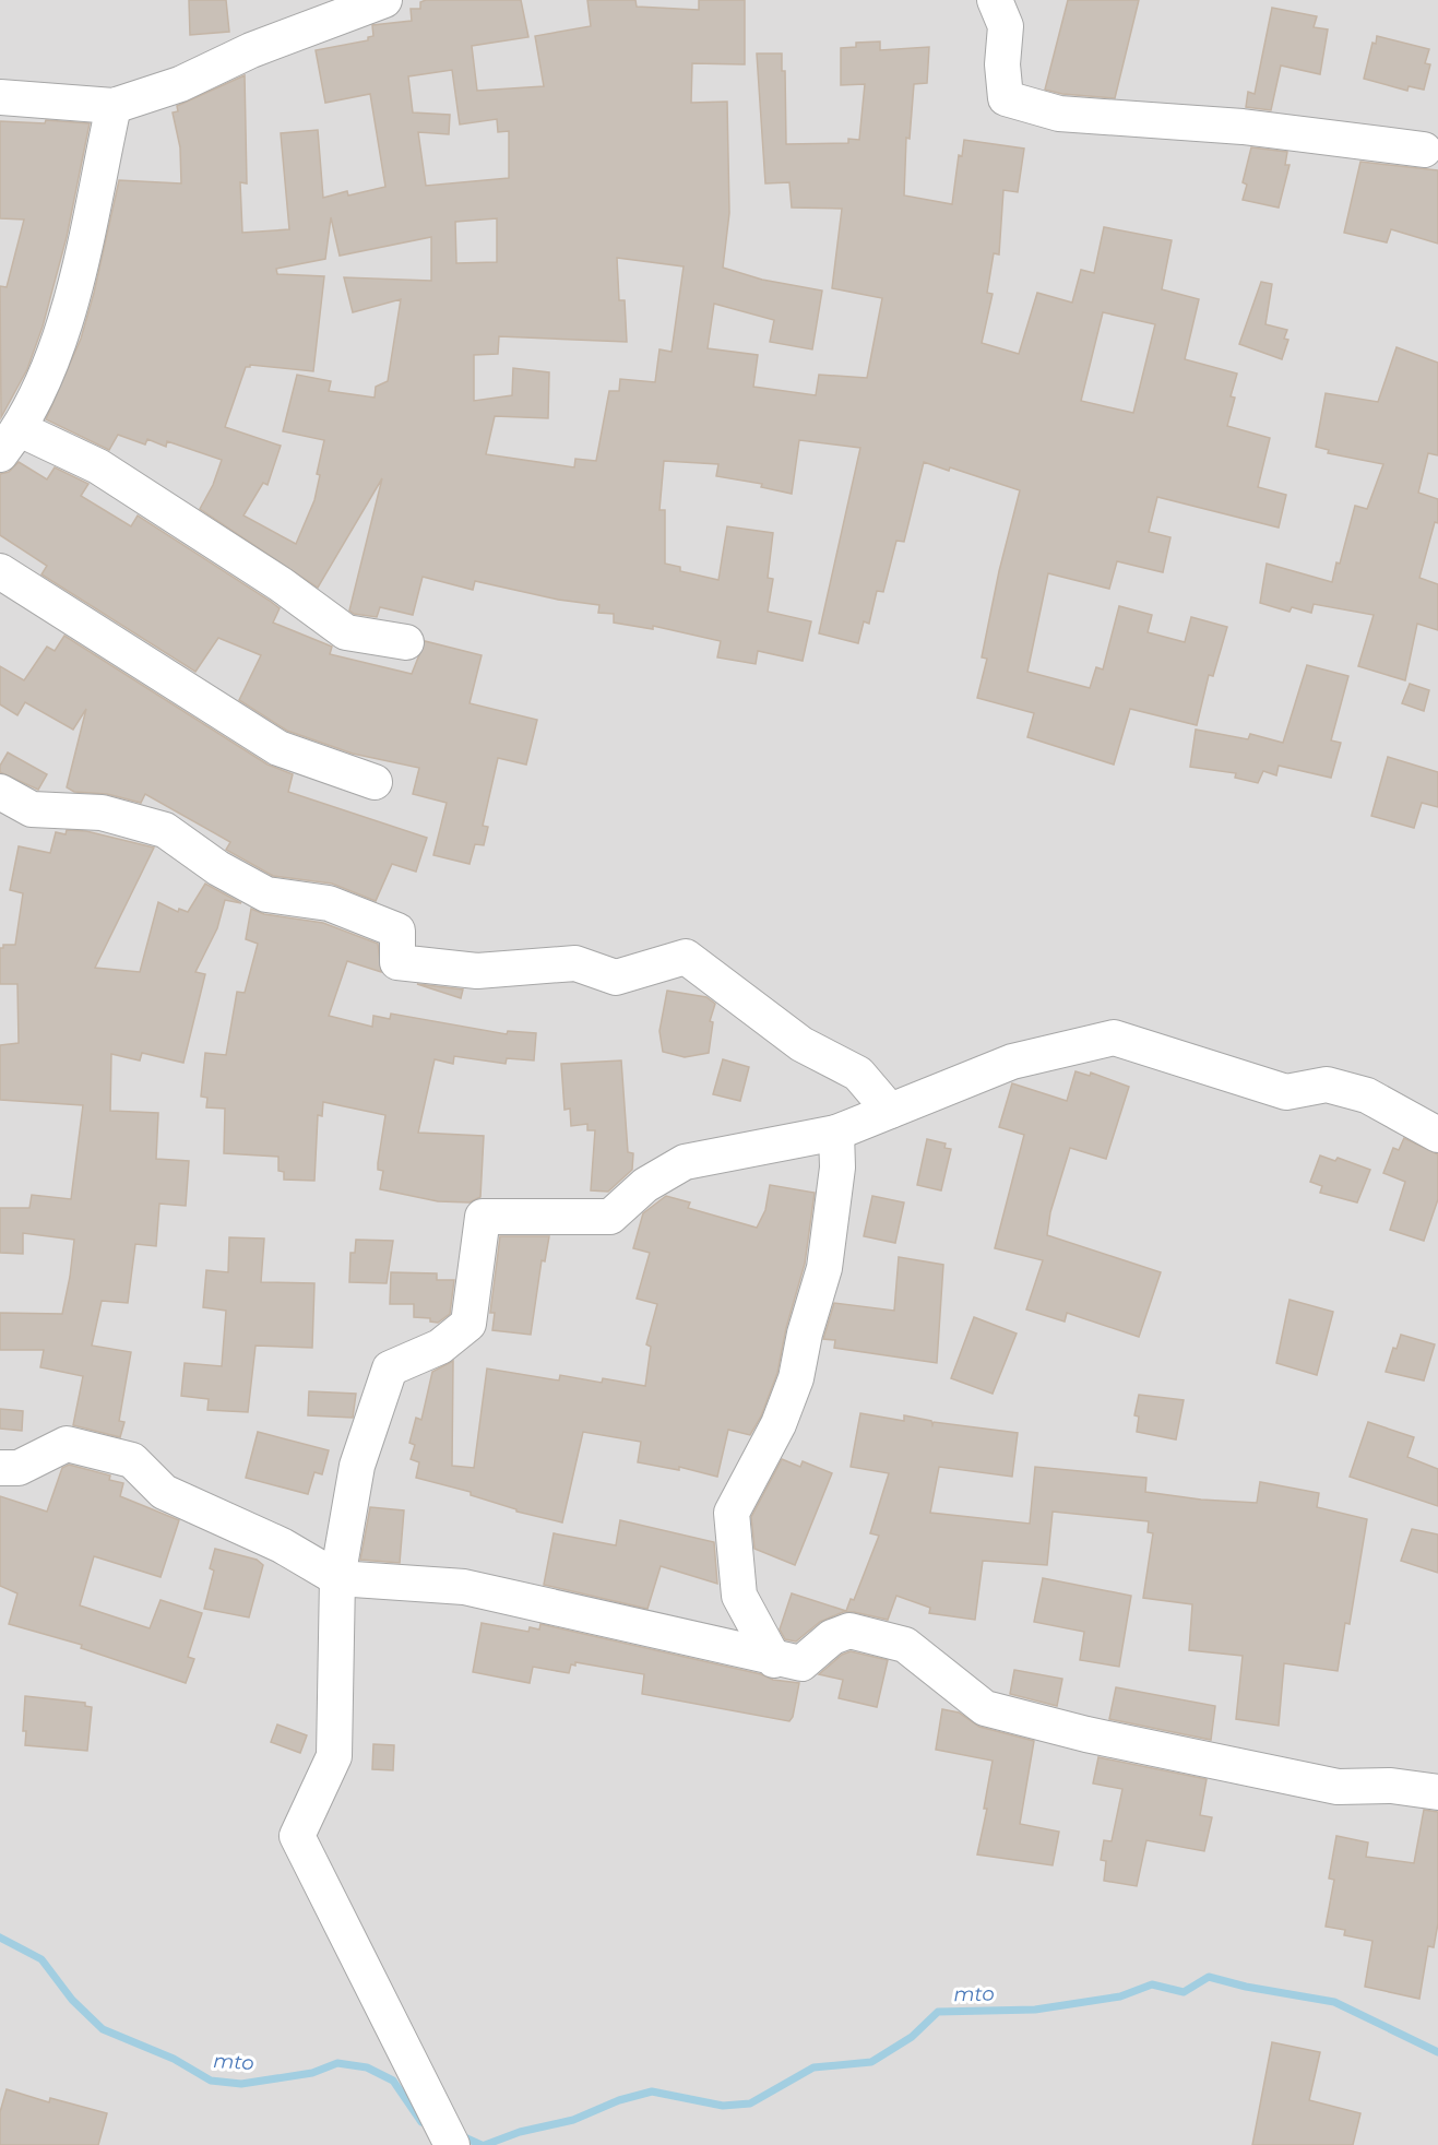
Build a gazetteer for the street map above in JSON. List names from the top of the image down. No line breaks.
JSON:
{"water":["mto"]}
